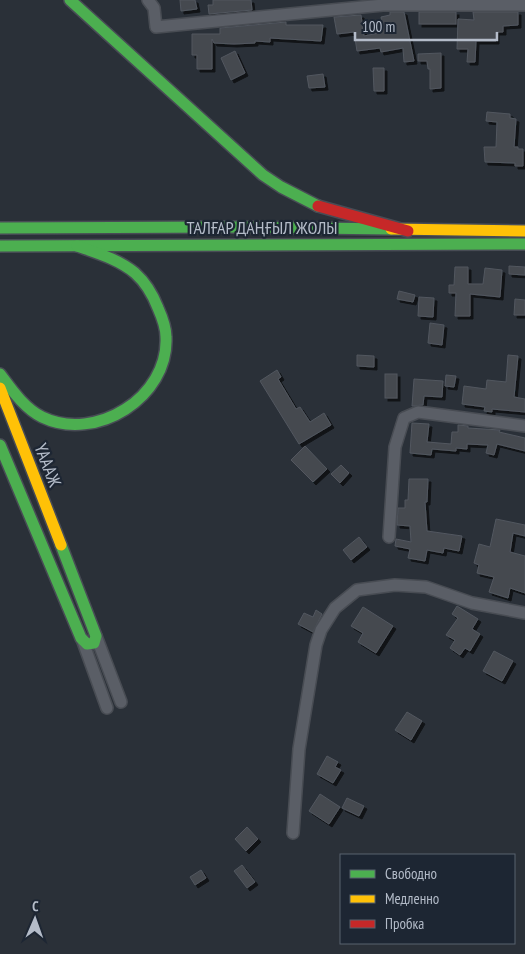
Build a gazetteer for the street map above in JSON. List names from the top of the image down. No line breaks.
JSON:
{"streets":{"main road":["ТАЛҒАР ДАҢҒЫЛ ЖОЛЫ","ҮАААЖ"]},"legend":["Свободно","Медленно","Пробка"],"scale_bar":"100 m","north":"top"}
